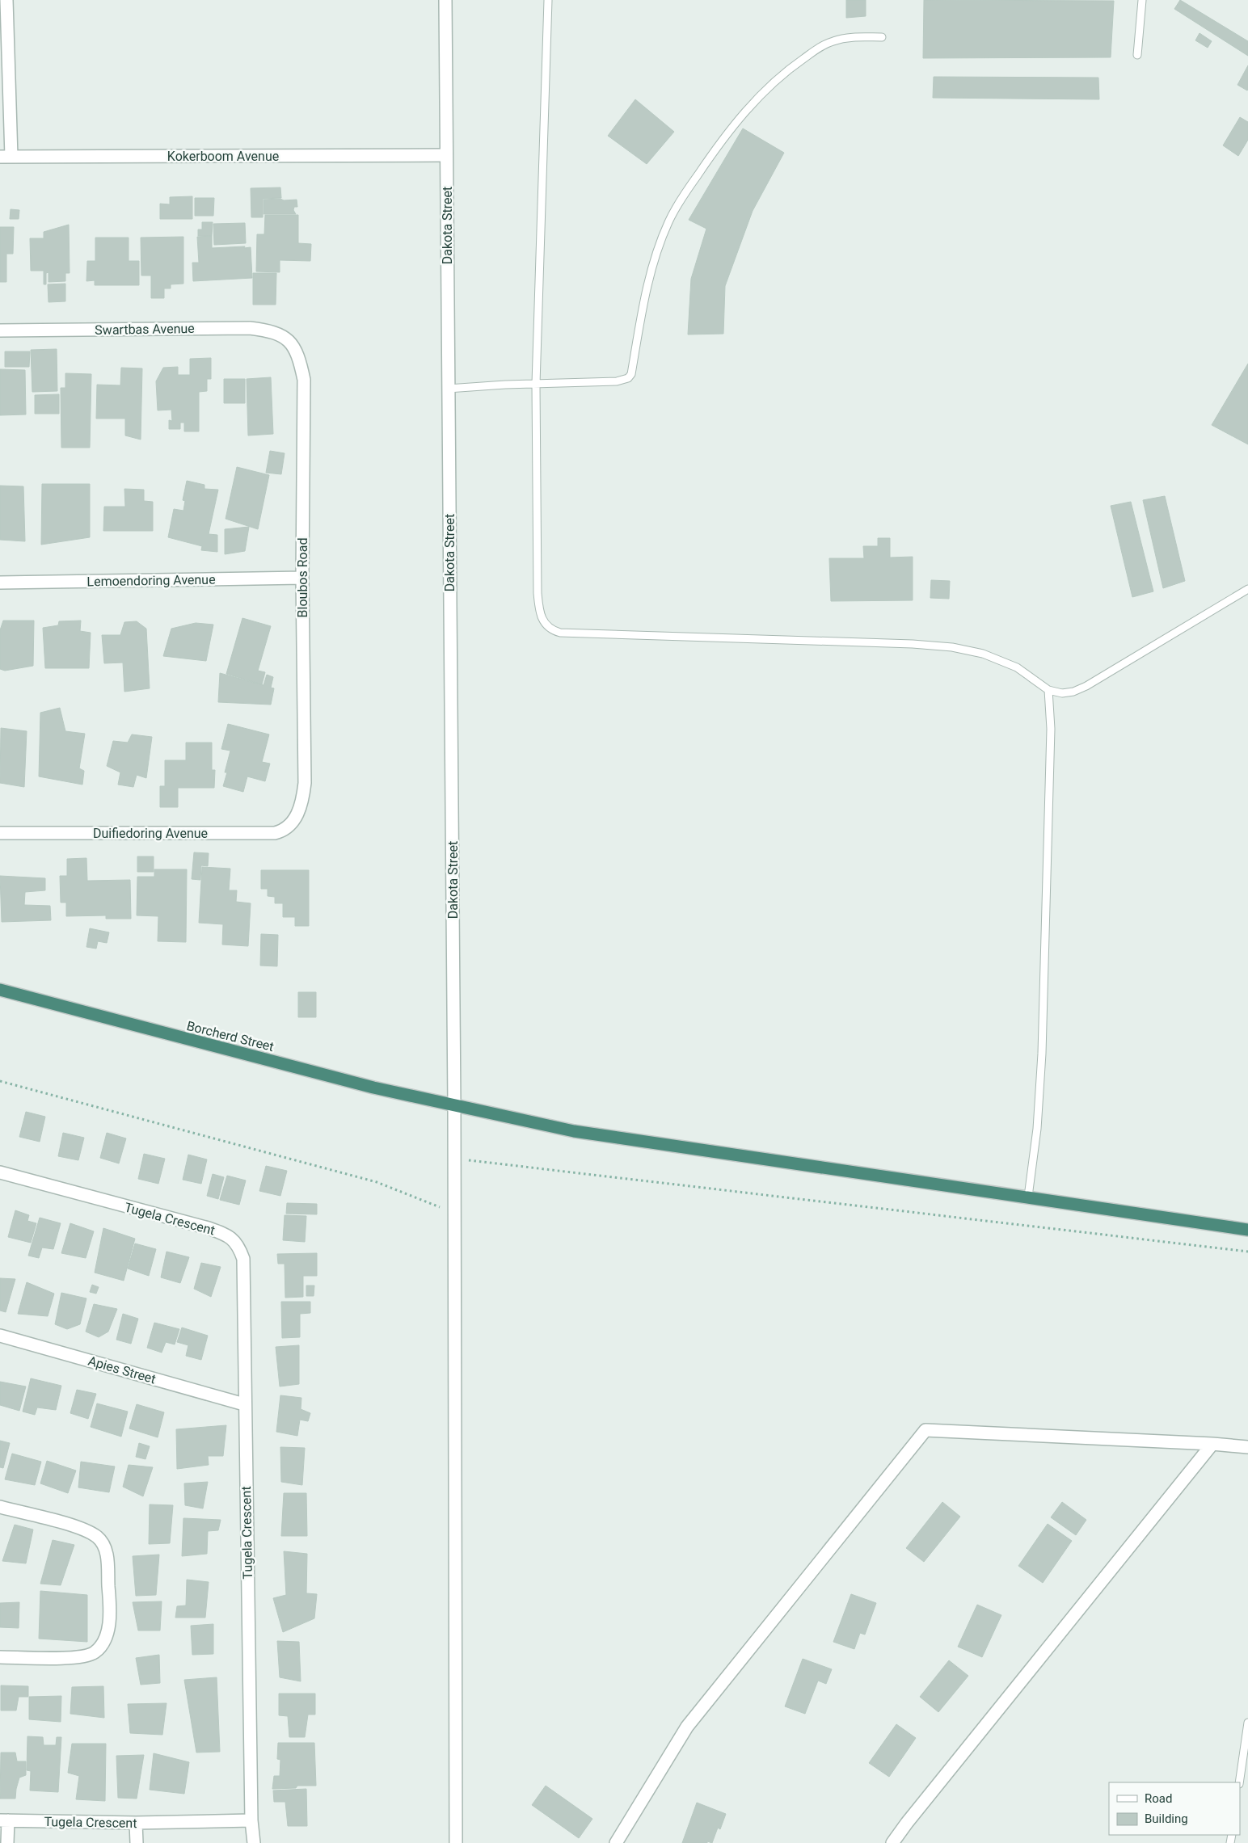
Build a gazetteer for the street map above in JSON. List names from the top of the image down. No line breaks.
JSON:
{"streets":{"highway":["Borcherd Street"],"street":["Kokerboom Avenue","Dakota Street","Swartbas Avenue","Bloubos Road","Lemoendoring Avenue","Duifiedoring Avenue","Tugela Crescent","Apies Street"]},"crossings":[["Kokerboom Avenue","Dakota Street"],["Dakota Street","Borcherd Street"],["Swartbas Avenue","Bloubos Road"],["Bloubos Road","Lemoendoring Avenue"],["Bloubos Road","Duifiedoring Avenue"],["Tugela Crescent","Apies Street"]],"legend":["Road","Building"]}
